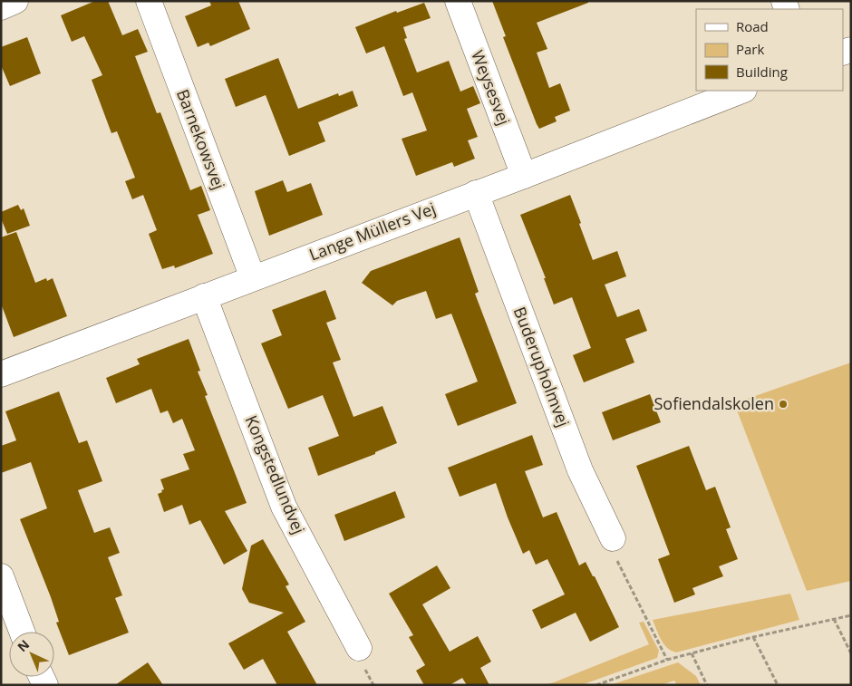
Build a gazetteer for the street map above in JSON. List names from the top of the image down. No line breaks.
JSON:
{"streets":{"street":["Weysesvej","Barnekowsvej","Lange Müllers Vej","Buderupholmvej","Kongstedlundvej"]},"crossings":[["Weysesvej","Lange Müllers Vej"],["Barnekowsvej","Lange Müllers Vej"],["Lange Müllers Vej","Buderupholmvej"],["Lange Müllers Vej","Kongstedlundvej"]],"places":["Sofiendalskolen"],"legend":["Road","Park","Building"],"north":"top left"}
